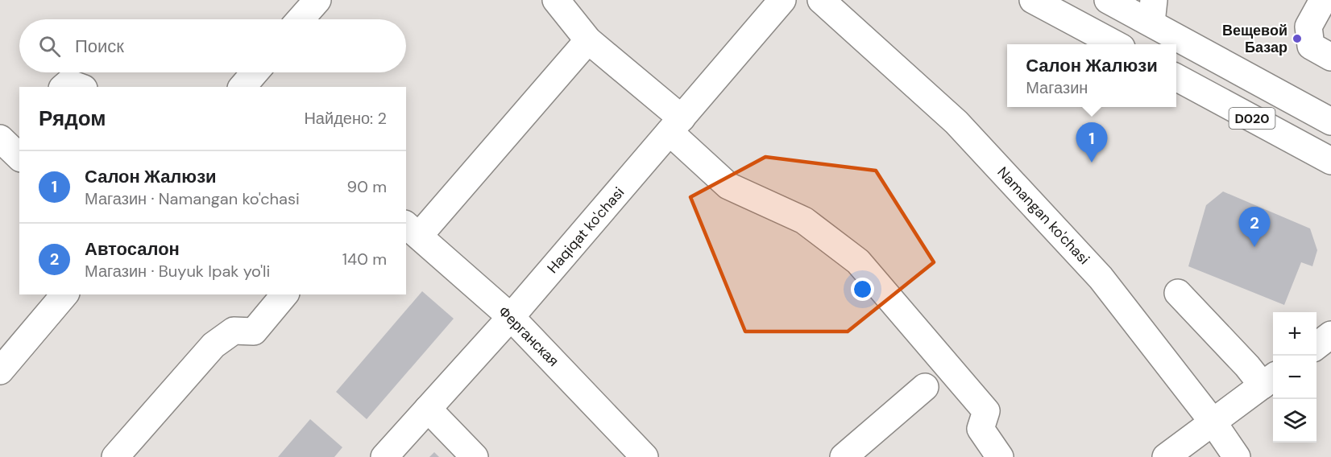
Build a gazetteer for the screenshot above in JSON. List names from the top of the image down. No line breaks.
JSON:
{"streets":{"street":["D020","Namangan ko'chasi","Haqiqat ko'chasi","Ферганская"]},"crossings":[["Haqiqat ko'chasi","Ферганская"]],"places":["Вещевой Базар"],"page":{"search":"Поиск","popup":["Салон Жалюзи","Магазин"],"heading":["Рядом","Найдено: 2"],"pins":["1","2"],"list":[{"mark":"1","name":"Салон Жалюзи","note":"Магазин · Namangan ko'chasi","value":"90 m"},{"mark":"2","name":"Автосалон","note":"Магазин · Buyuk Ipak yo'li","value":"140 m"}],"map_buttons":["+","−"]}}
